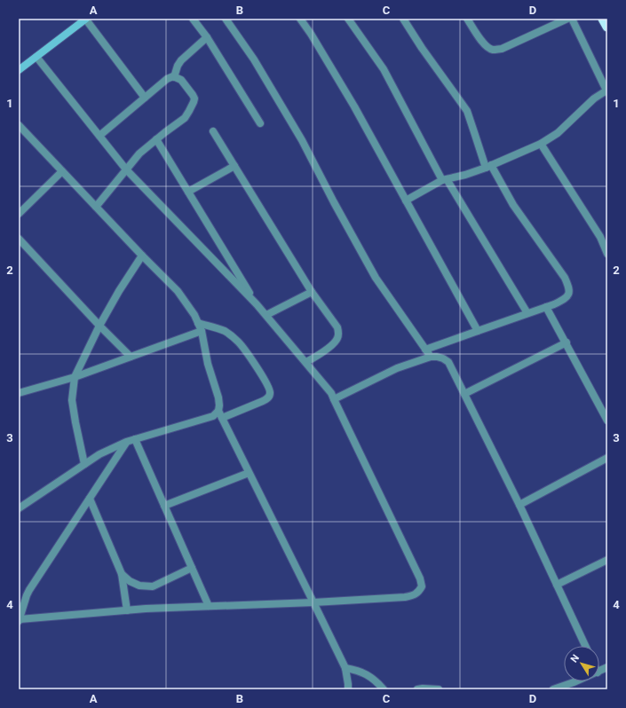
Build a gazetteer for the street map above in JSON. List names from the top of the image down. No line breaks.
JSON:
{"north":"top left","grid":{"columns":["A","B","C","D"],"rows":["1","2","3","4"]}}
